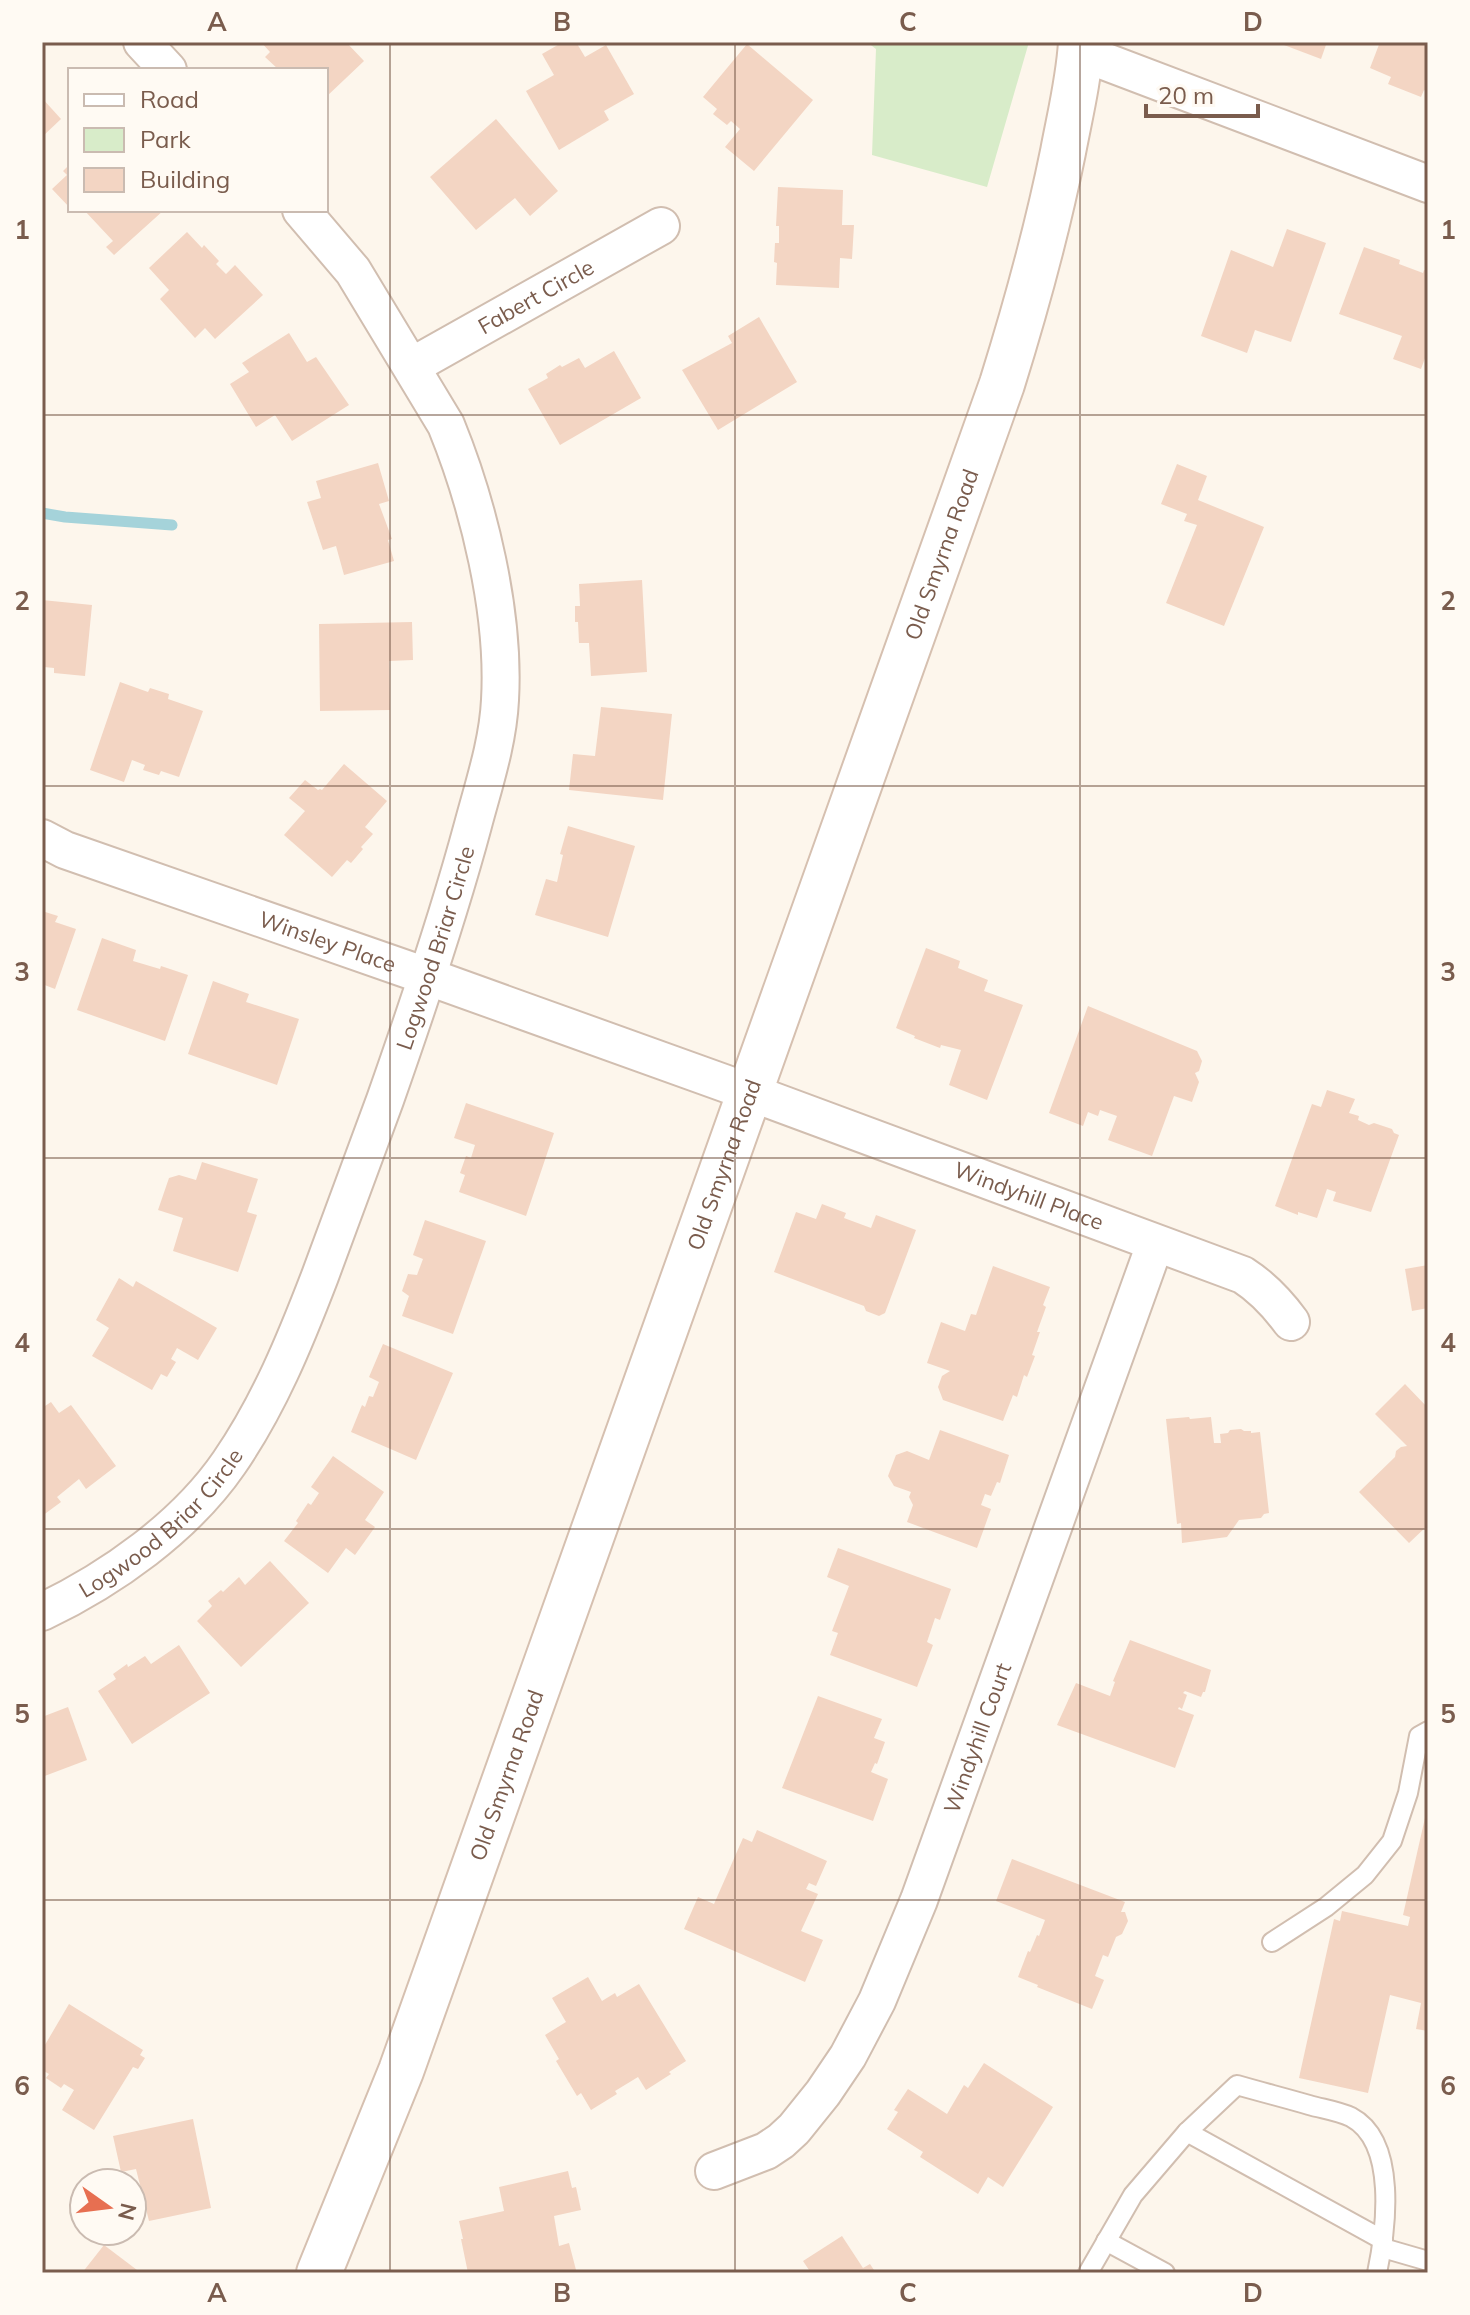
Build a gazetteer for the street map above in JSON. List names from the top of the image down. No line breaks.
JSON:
{"streets":{"street":["Fabert Circle","Old Smyrna Road","Winsley Place","Logwood Briar Circle","Windyhill Place","Windyhill Court"]},"crossings":[["Fabert Circle","Logwood Briar Circle"],["Old Smyrna Road","Winsley Place"],["Old Smyrna Road","Windyhill Place"],["Winsley Place","Logwood Briar Circle"],["Winsley Place","Windyhill Place"],["Windyhill Place","Windyhill Court"]],"legend":["Road","Park","Building"],"scale_bar":"20 m","north":"right","grid":{"columns":["A","B","C","D"],"rows":["1","2","3","4","5","6"]}}
